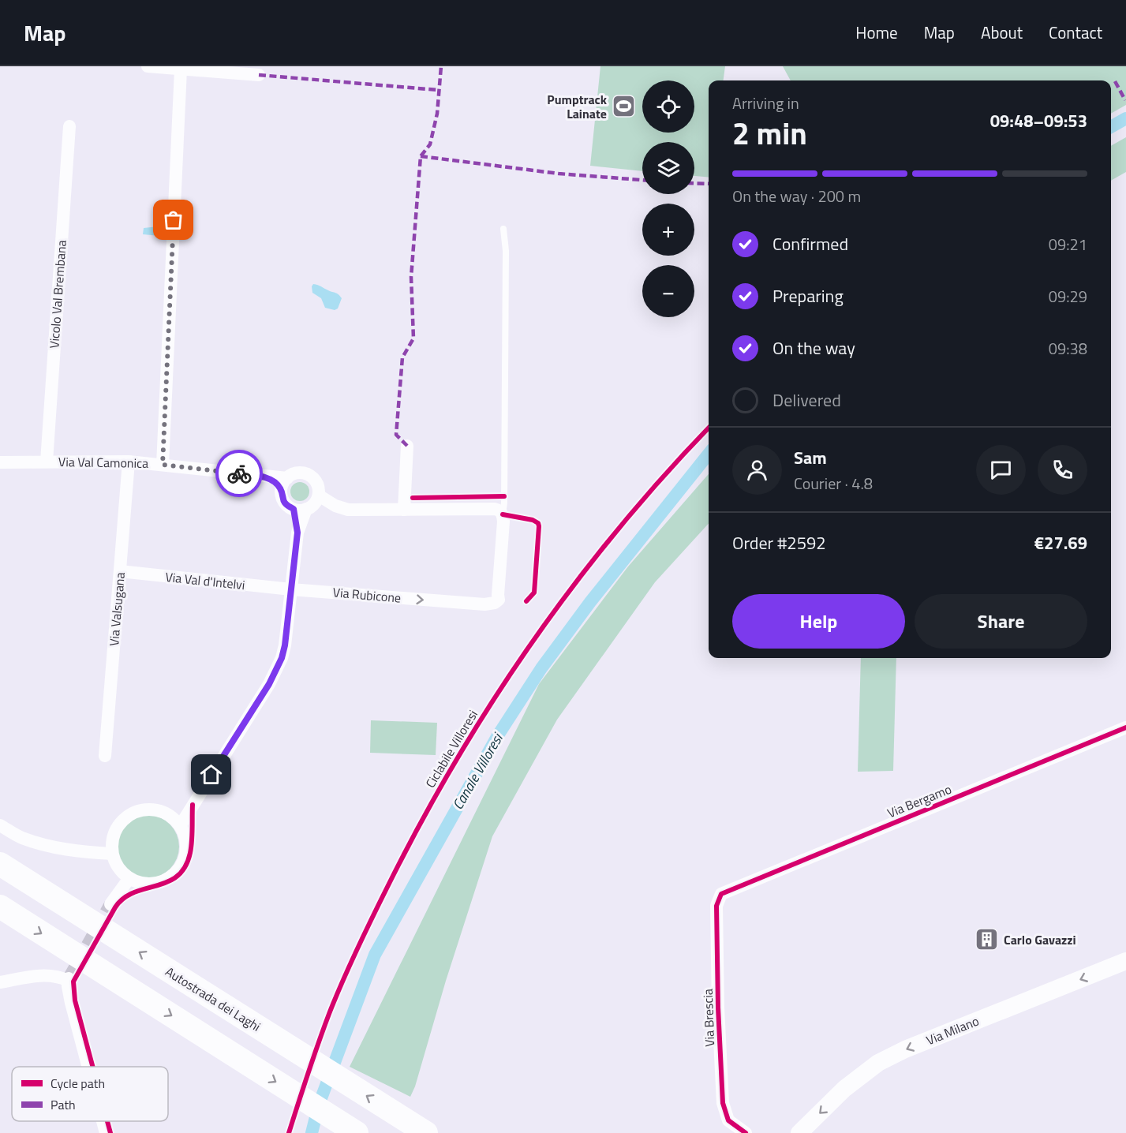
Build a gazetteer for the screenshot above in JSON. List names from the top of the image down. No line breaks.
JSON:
{"streets":{"highway":["Autostrada dei Laghi"],"street":["Vicolo Val Brembana","Via Val Camonica","Via Val d'Intelvi","Via Rubicone","Via Valsugana","Via Bergamo","Via Brescia","Via Milano"],"cycle path":["Ciclabile Villoresi"]},"crossings":[["Vicolo Val Brembana","Via Val Camonica"],["Via Val Camonica","Via Valsugana"],["Via Val d'Intelvi","Via Rubicone"],["Via Val d'Intelvi","Via Valsugana"],["Via Bergamo","Via Brescia"]],"one_way":["Via Milano"],"water":["Canale Villoresi"],"places":{"sports":["Pumptrack Lainate"],"building":["Carlo Gavazzi"]},"legend":["Cycle path","Path"],"page":{"header":"Map","nav":["Home","Map","About","Contact"],"map_buttons":["+","−"],"heading":["2 min","Arriving in","09:48–09:53"],"panel":["Sam","Courier · 4.8","Order #2592","€27.69"],"bar":"On the way · 200 m","list":[["Confirmed","09:21"],["Preparing","09:29"],["On the way","09:38"],"Delivered"],"buttons":["Help","Share"]}}
